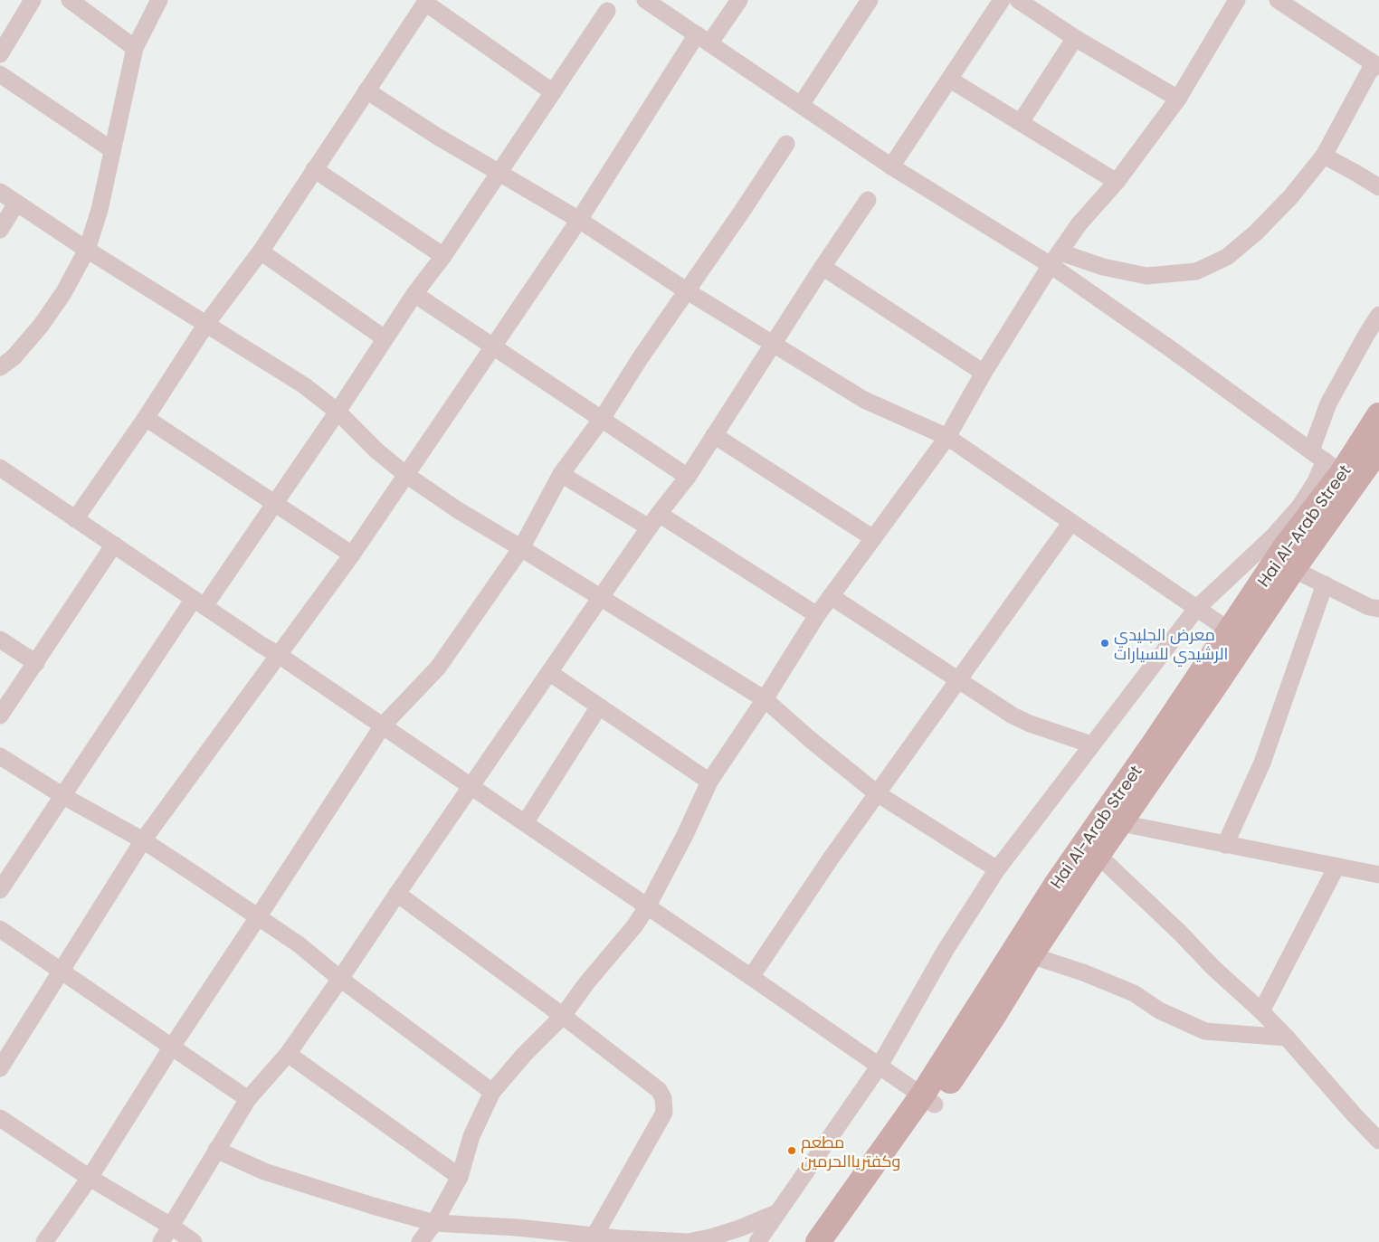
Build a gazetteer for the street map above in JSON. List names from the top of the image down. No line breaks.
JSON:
{"streets":{"main road":["Hai Al-Arab Street"]},"places":["معرض الجليدي الرشيدي للسيارات","مطعم وكفترياالحرمين"]}
